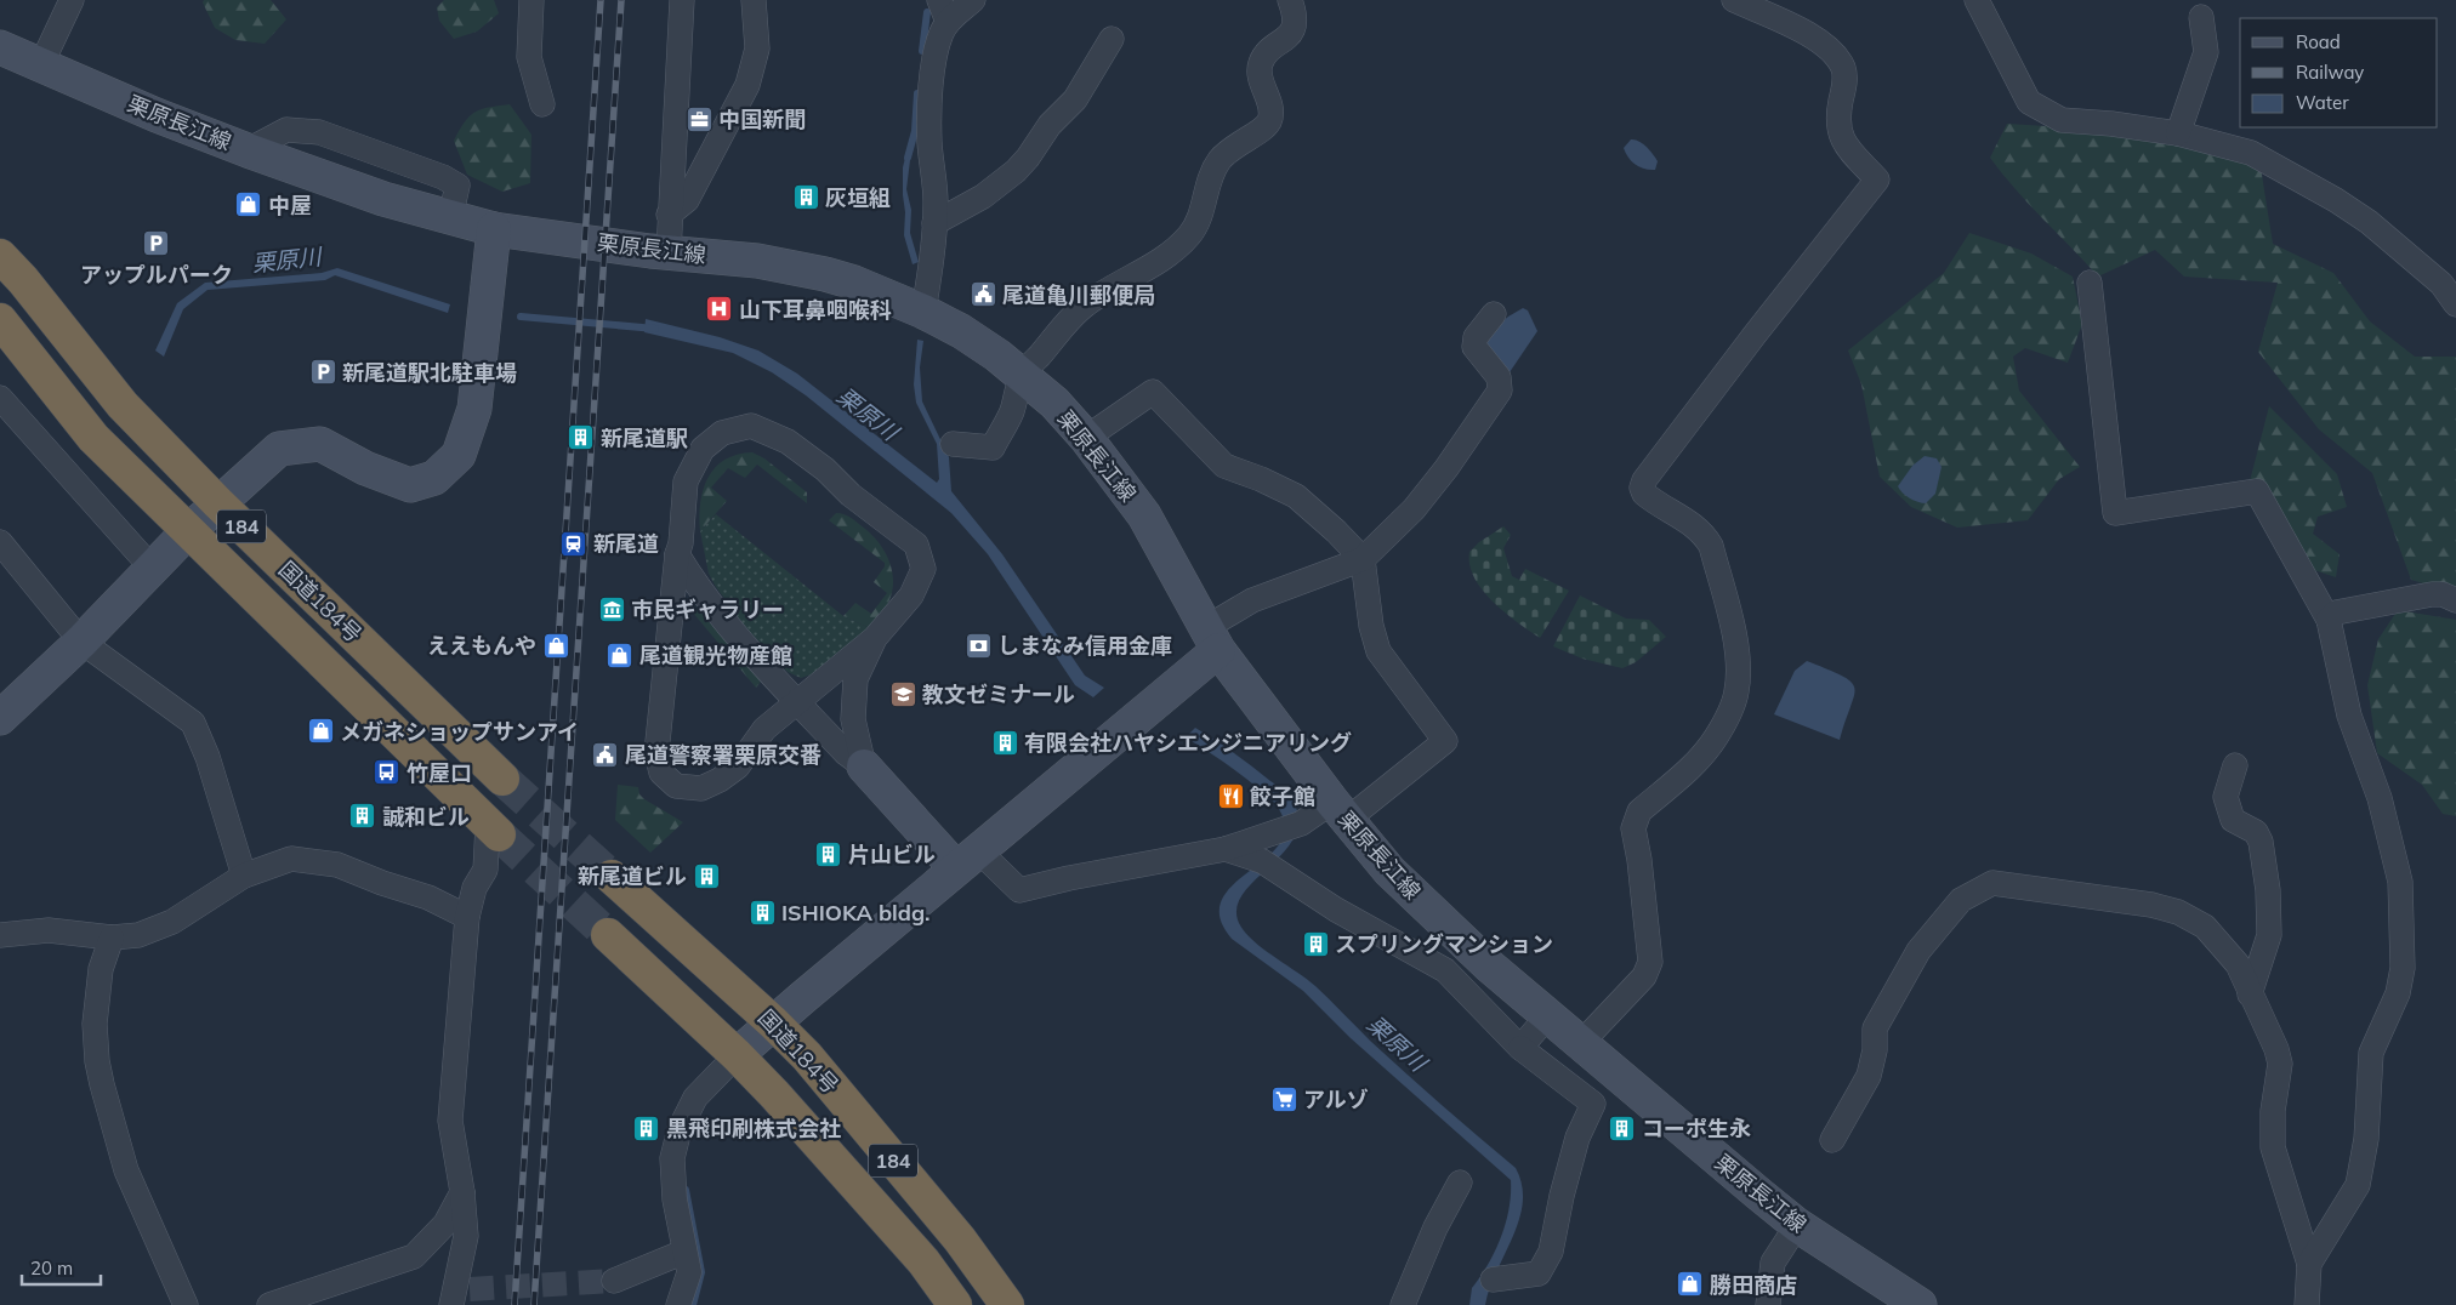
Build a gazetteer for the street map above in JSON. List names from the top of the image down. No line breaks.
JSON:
{"streets":{"highway":["184","国道184号"],"main road":["栗原長江線"]},"water":["栗原川"],"places":{"office":["中国新聞"],"building":["灰垣組","新尾道駅","有限会社ハヤシエンジニアリング","誠和ビル","片山ビル","新尾道ビル","ISHIOKA bldg.","スプリングマンション","黒飛印刷株式会社","コーポ生永"],"shop":["中屋","ええもんや","尾道観光物産館","メガネショップサンアイ","勝田商店"],"parking":["アップルパーク","新尾道駅北駐車場"],"public building":["尾道亀川郵便局","尾道警察署栗原交番"],"hospital":["山下耳鼻咽喉科"],"station":["新尾道"],"museum":["市民ギャラリー"],"bank":["しまなみ信用金庫"],"school or university":["教文ゼミナール"],"bus stop":["竹屋口"],"restaurant":["餃子館"],"supermarket":["アルゾ"]},"legend":["Road","Railway","Water"],"scale_bar":"20 m"}
